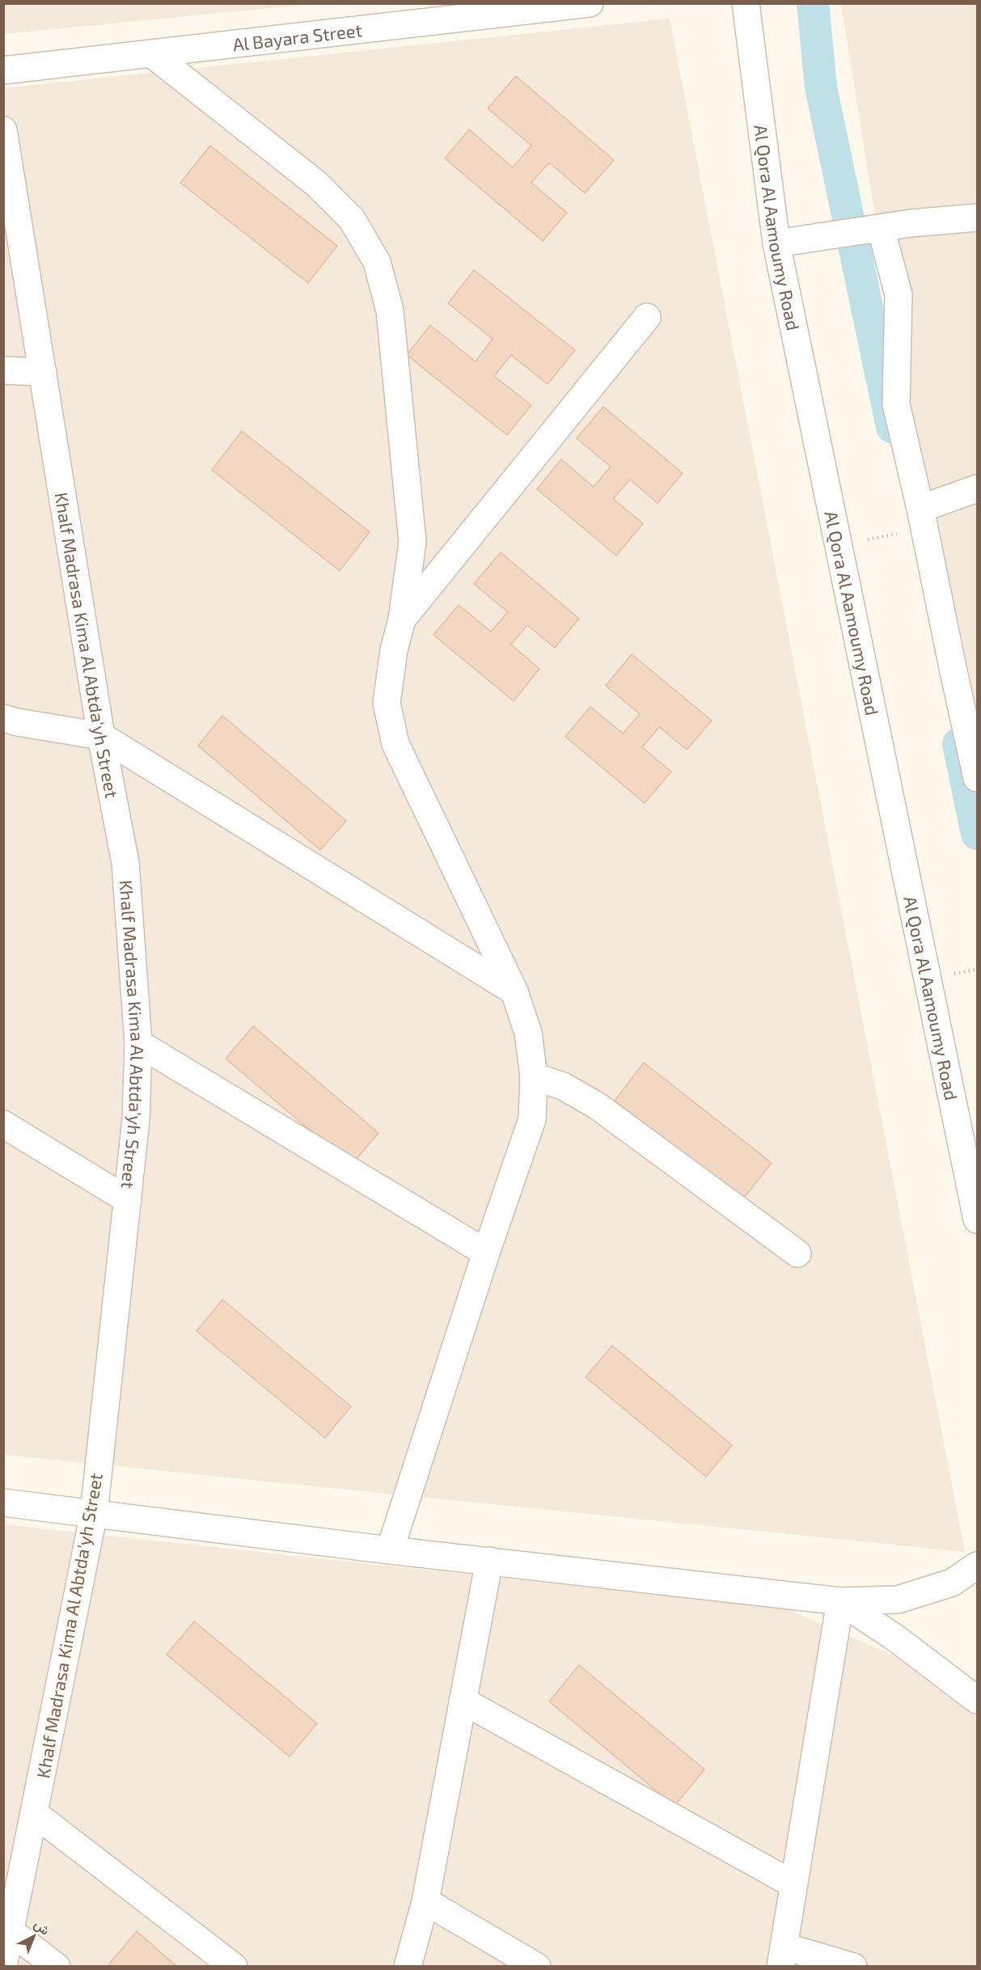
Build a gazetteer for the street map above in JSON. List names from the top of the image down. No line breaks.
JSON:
{"streets":{"street":["Al Bayara Street","Al Qora Al Aamoumy Road","Khalf Madrasa Kima Al Abtda'yh Street"]},"north":"top right"}
